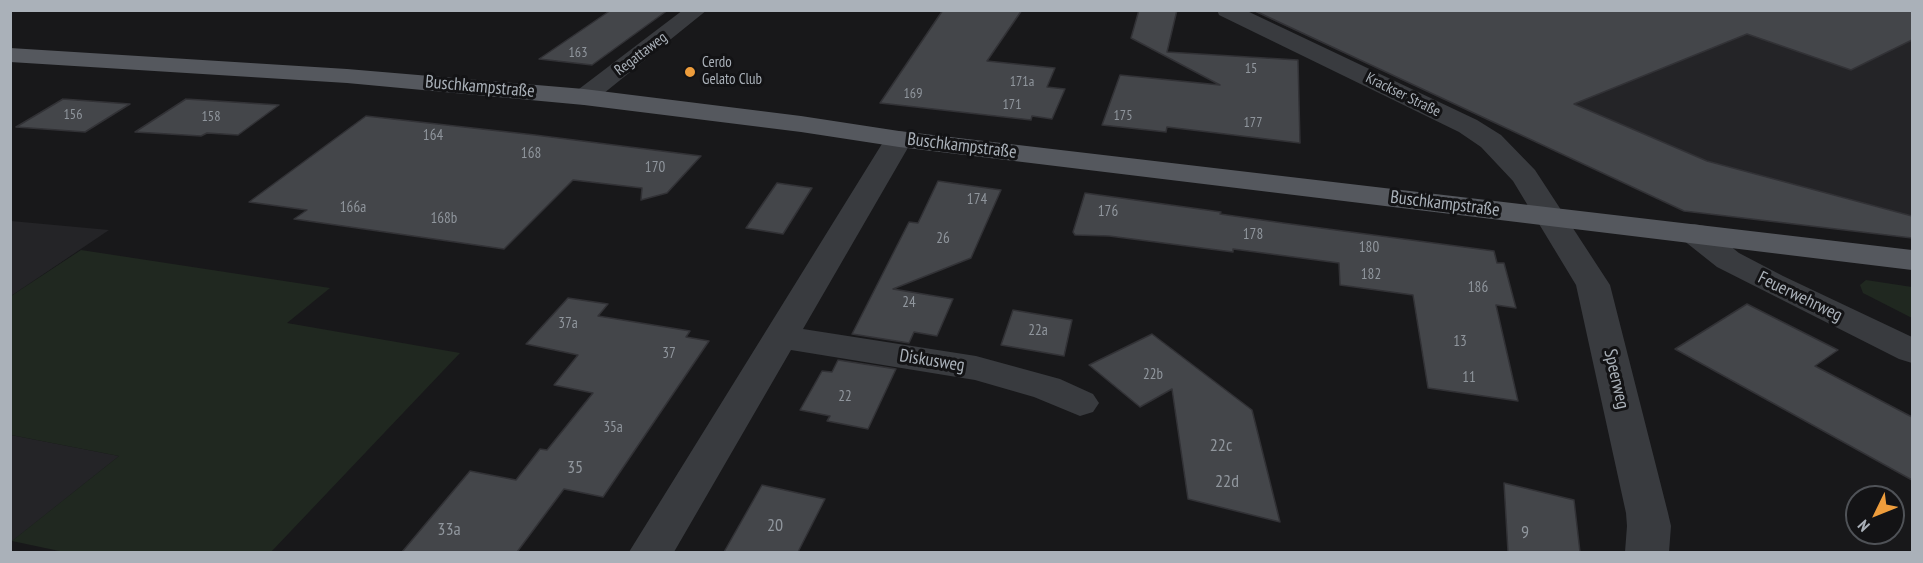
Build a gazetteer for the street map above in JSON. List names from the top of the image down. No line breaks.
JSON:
{"streets":{"main road":["Buschkampstraße"],"street":["Regattaweg","Krackser Straße","Feuerwehrweg","Diskusweg","Speerweg"]},"crossings":[["Regattaweg","Buschkampstraße"],["Buschkampstraße","Krackser Straße"],["Buschkampstraße","Feuerwehrweg"],["Buschkampstraße","Speerweg"],["Krackser Straße","Speerweg"]],"places":["Cerdo Gelato Club"],"house_numbers":["163","15","171a","169","171","156","175","158","177","164","168","170","174","166a","176","168b","178","26","180","182","186","24","37a","22a","13","37","22b","11","22","35a","22c","35","22d","20","33a","9"],"north":"bottom left"}
